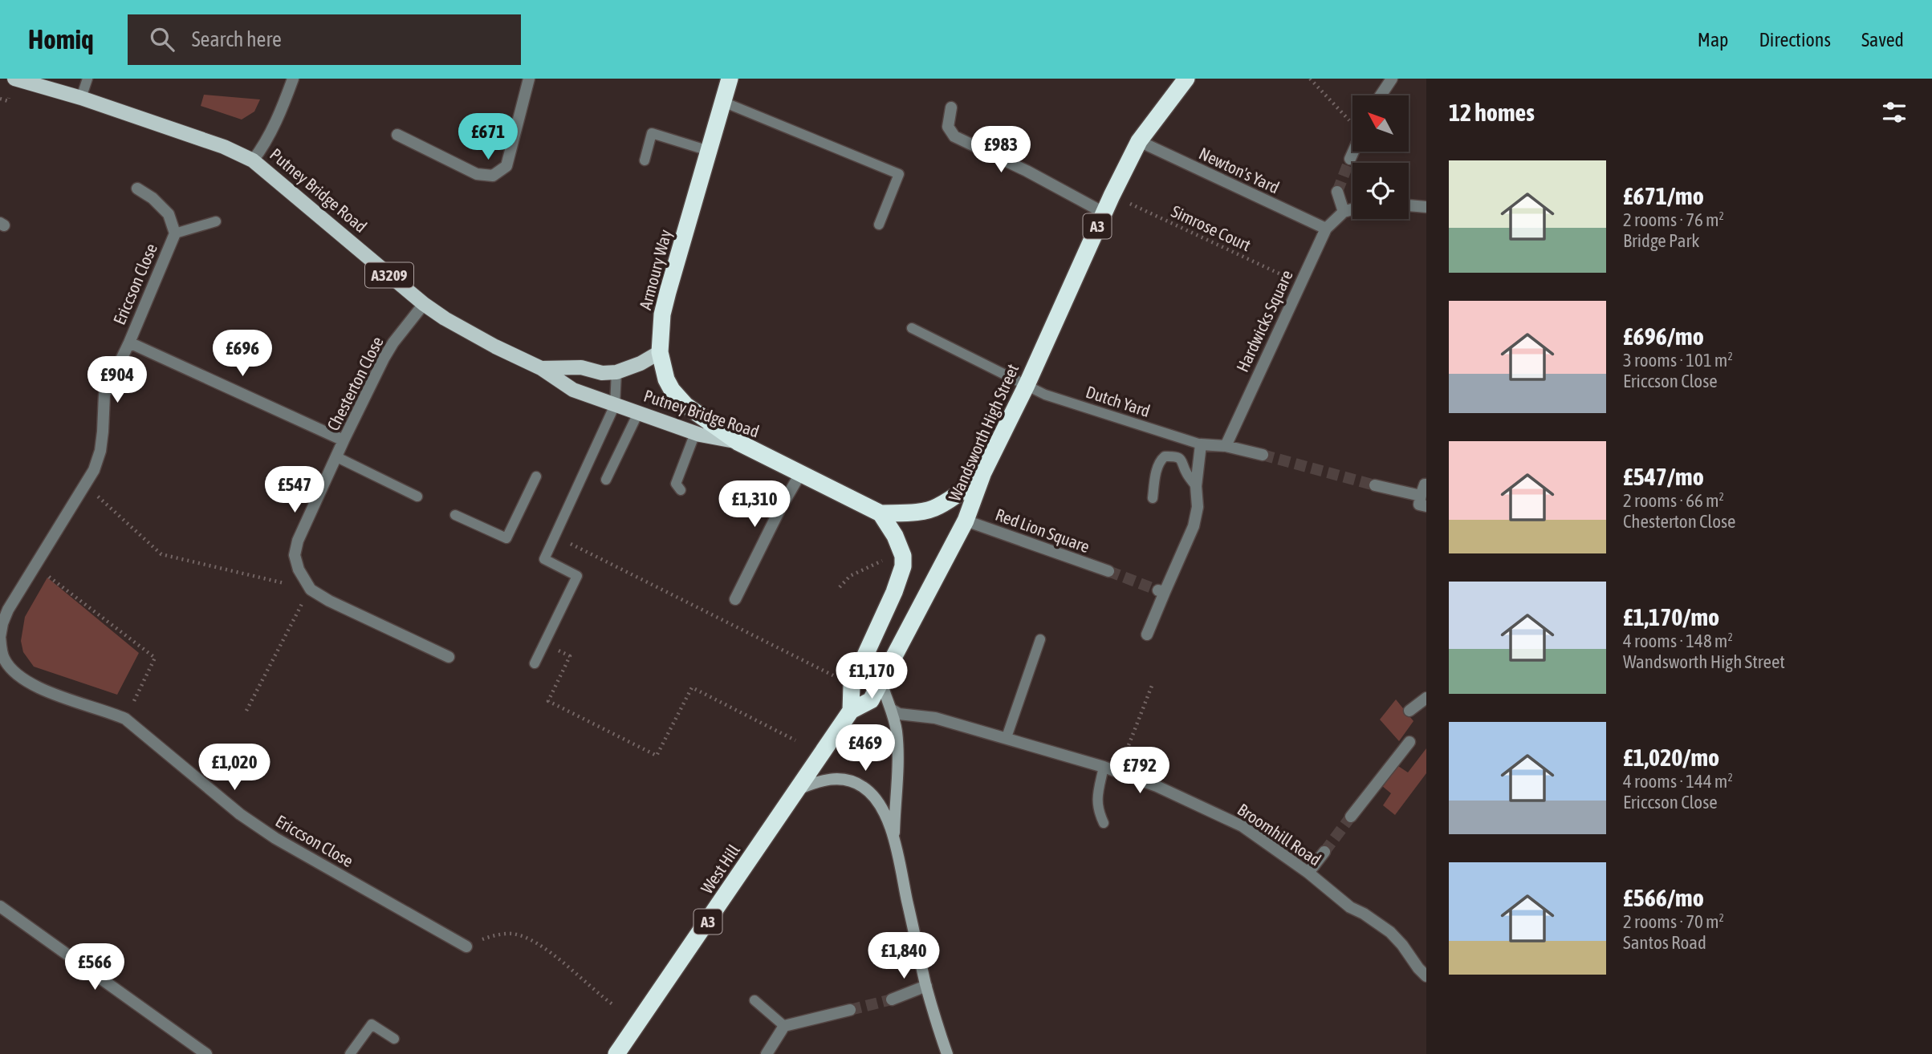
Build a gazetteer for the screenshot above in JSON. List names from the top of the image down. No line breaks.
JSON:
{"streets":{"highway":["Putney Bridge Road","A3","Armoury Way","Wandsworth High Street","West Hill"],"main road":["A3209"],"street":["Newton's Yard","Ericcson Close","Hardwicks Square","Chesterton Close","Red Lion Square","Broomhill Road"],"lane":["Dutch Yard"],"path":["Simrose Court"]},"crossings":[["Newton's Yard","Hardwicks Square"],["Newton's Yard","Wandsworth High Street"],["Putney Bridge Road","A3"],["Putney Bridge Road","Armoury Way"],["Putney Bridge Road","Chesterton Close"],["A3","Wandsworth High Street"],["Simrose Court","Hardwicks Square"],["Simrose Court","Wandsworth High Street"],["Ericcson Close","Chesterton Close"],["Dutch Yard","Wandsworth High Street"],["Wandsworth High Street","Red Lion Square"],["Wandsworth High Street","West Hill"]],"north":"top left","page":{"header":"Homiq","search":"Search here","nav":["Map","Directions","Saved"],"heading":"12 homes","price":["£671","£983","£696","£904","£547","£1,310","£1,170","£469","£1,020","£792","£1,840","£566"],"list":[{"name":"£671/mo","note":"2 rooms · 76 m² · Bridge Park"},{"name":"£696/mo","note":"3 rooms · 101 m² · Ericcson Close"},{"name":"£547/mo","note":"2 rooms · 66 m² · Chesterton Close"},{"name":"£1,170/mo","note":"4 rooms · 148 m² · Wandsworth High Street"},{"name":"£1,020/mo","note":"4 rooms · 144 m² · Ericcson Close"},{"name":"£566/mo","note":"2 rooms · 70 m² · Santos Road"}]}}
